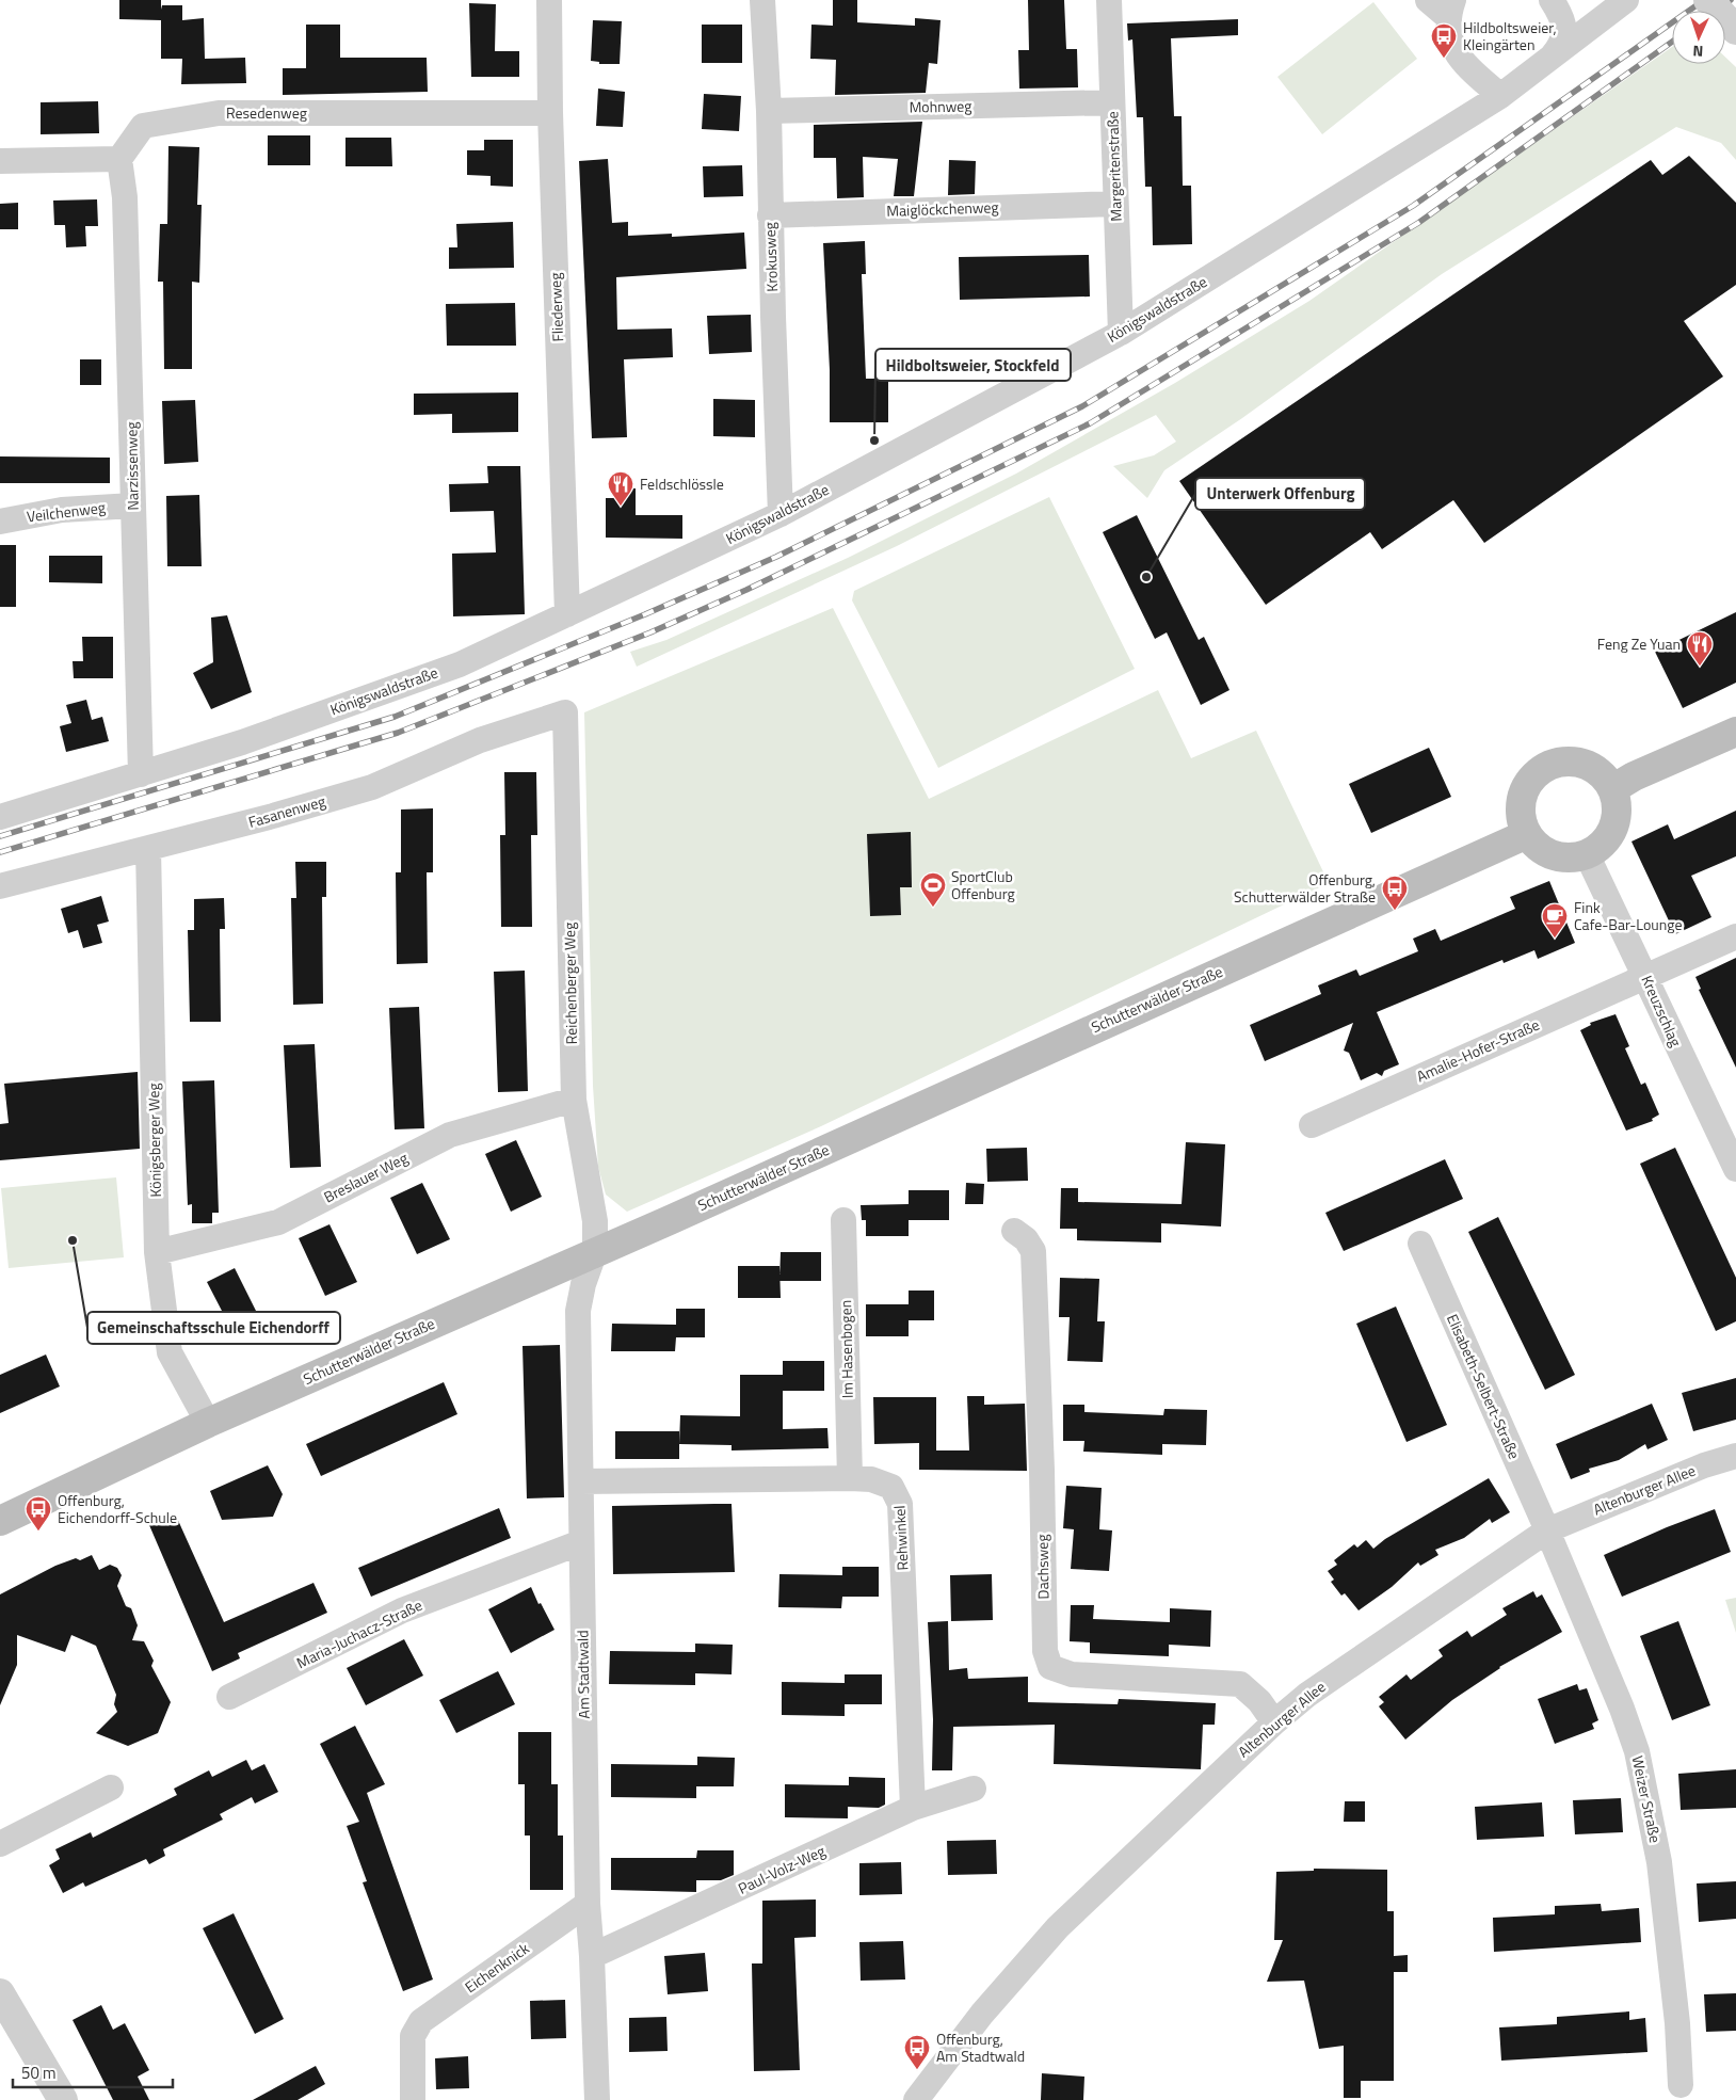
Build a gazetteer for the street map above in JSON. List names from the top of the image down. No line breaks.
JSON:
{"streets":{"main road":["Schutterwälder Straße"],"street":["Mohnweg","Resedenweg","Margeritenstraße","Maiglöckchenweg","Krokusweg","Fliederweg","Königswaldstraße","Narzissenweg","Veilchenweg","Fasanenweg","Reichenberger Weg","Kreuzschlag","Amalie-Hofer-Straße","Königsberger Weg","Breslauer Weg","Im Hasenbogen","Elisabeth-Selbert-Straße","Altenburger Allee","Rehwinkel","Dachsweg","Maria-Juchacz-Straße","Am Stadtwald","Weizer Straße","Paul-Volz-Weg","Eichenknick"]},"crossings":[["Mohnweg","Margeritenstraße"],["Mohnweg","Krokusweg"],["Resedenweg","Fliederweg"],["Resedenweg","Narzissenweg"],["Margeritenstraße","Maiglöckchenweg"],["Margeritenstraße","Königswaldstraße"],["Maiglöckchenweg","Krokusweg"],["Krokusweg","Königswaldstraße"],["Fliederweg","Königswaldstraße"],["Königswaldstraße","Narzissenweg"],["Narzissenweg","Veilchenweg"],["Fasanenweg","Reichenberger Weg"],["Fasanenweg","Königsberger Weg"],["Reichenberger Weg","Schutterwälder Straße"],["Reichenberger Weg","Breslauer Weg"],["Reichenberger Weg","Am Stadtwald"],["Schutterwälder Straße","Kreuzschlag"],["Schutterwälder Straße","Königsberger Weg"],["Schutterwälder Straße","Am Stadtwald"],["Kreuzschlag","Amalie-Hofer-Straße"],["Königsberger Weg","Breslauer Weg"],["Im Hasenbogen","Rehwinkel"],["Elisabeth-Selbert-Straße","Altenburger Allee"],["Elisabeth-Selbert-Straße","Weizer Straße"],["Altenburger Allee","Dachsweg"],["Altenburger Allee","Weizer Straße"],["Rehwinkel","Am Stadtwald"],["Rehwinkel","Paul-Volz-Weg"],["Maria-Juchacz-Straße","Am Stadtwald"],["Am Stadtwald","Paul-Volz-Weg"],["Am Stadtwald","Eichenknick"]],"places":{"bus stop":["Hildboltsweier, Kleingärten","Offenburg, Schutterwälder Straße","Offenburg, Eichendorff-Schule","Offenburg, Am Stadtwald"],"other":["Hildboltsweier, Stockfeld","Unterwerk Offenburg","Gemeinschaftsschule Eichendorff"],"restaurant":["Feldschlössle","Feng Ze Yuan"],"sports":["SportClub Offenburg"],"cafe":["Fink Cafe-Bar-Lounge"]},"scale_bar":"50 m","north":"bottom"}
